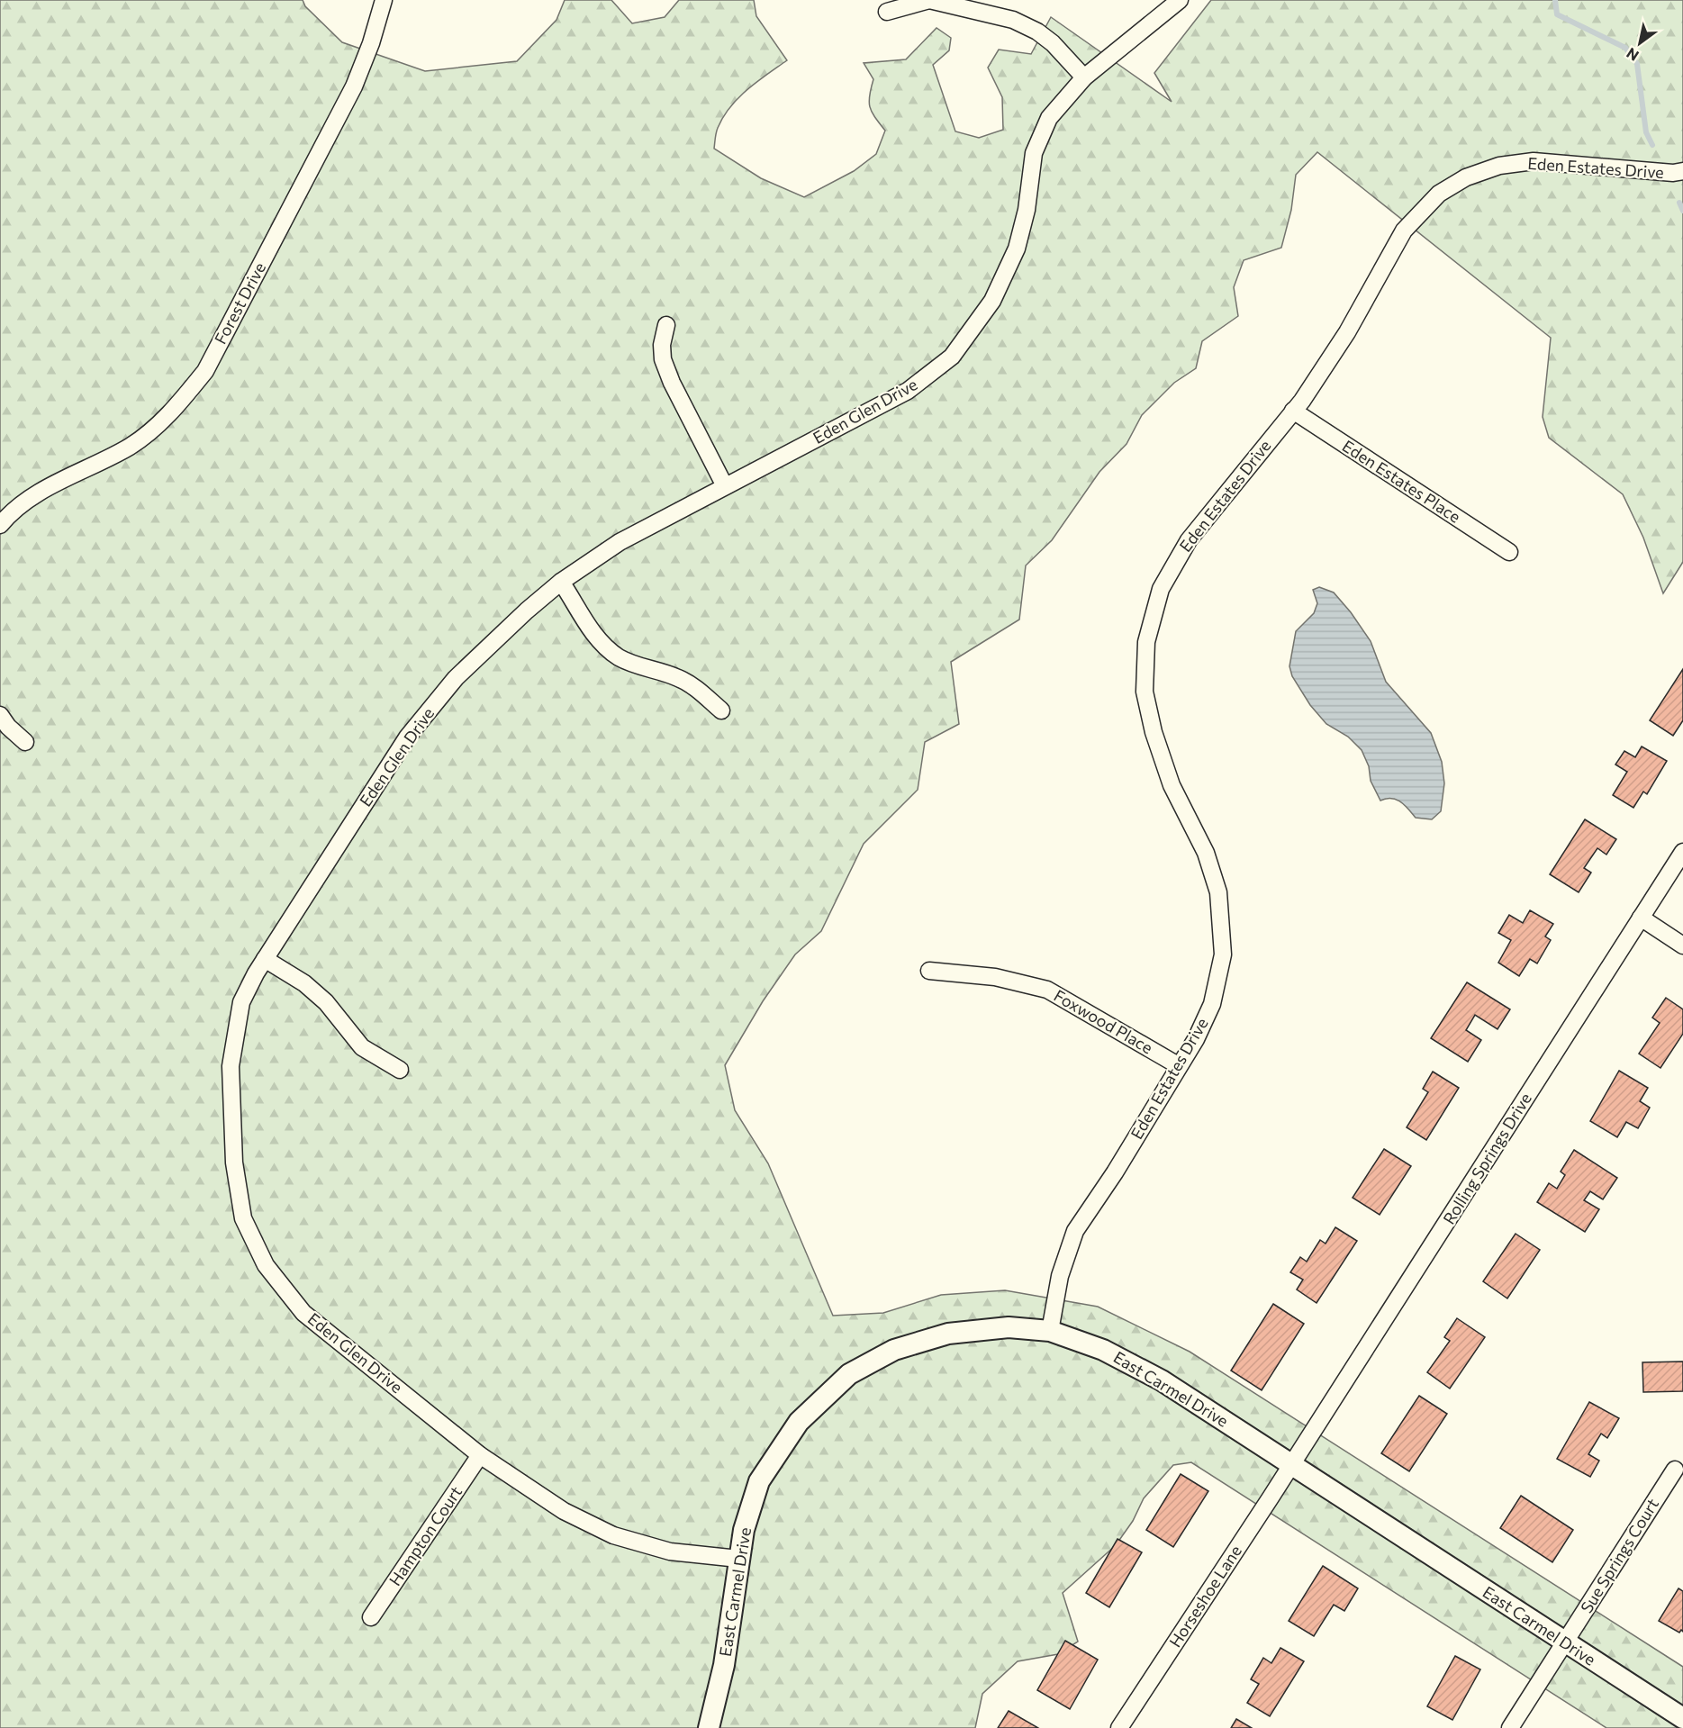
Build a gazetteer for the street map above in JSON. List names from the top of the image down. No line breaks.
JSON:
{"streets":{"street":["Eden Estates Drive","Forest Drive","Eden Glen Drive","Eden Estates Place","Foxwood Place","Rolling Springs Drive","East Carmel Drive","Hampton Court","Sue Springs Court","Horseshoe Lane"]},"crossings":[["Eden Estates Drive","Eden Estates Place"],["Eden Estates Drive","Foxwood Place"],["Eden Estates Drive","East Carmel Drive"],["Eden Glen Drive","East Carmel Drive"],["Eden Glen Drive","Hampton Court"],["Rolling Springs Drive","East Carmel Drive"],["Rolling Springs Drive","Horseshoe Lane"],["East Carmel Drive","Sue Springs Court"],["East Carmel Drive","Horseshoe Lane"]],"north":"bottom left"}
